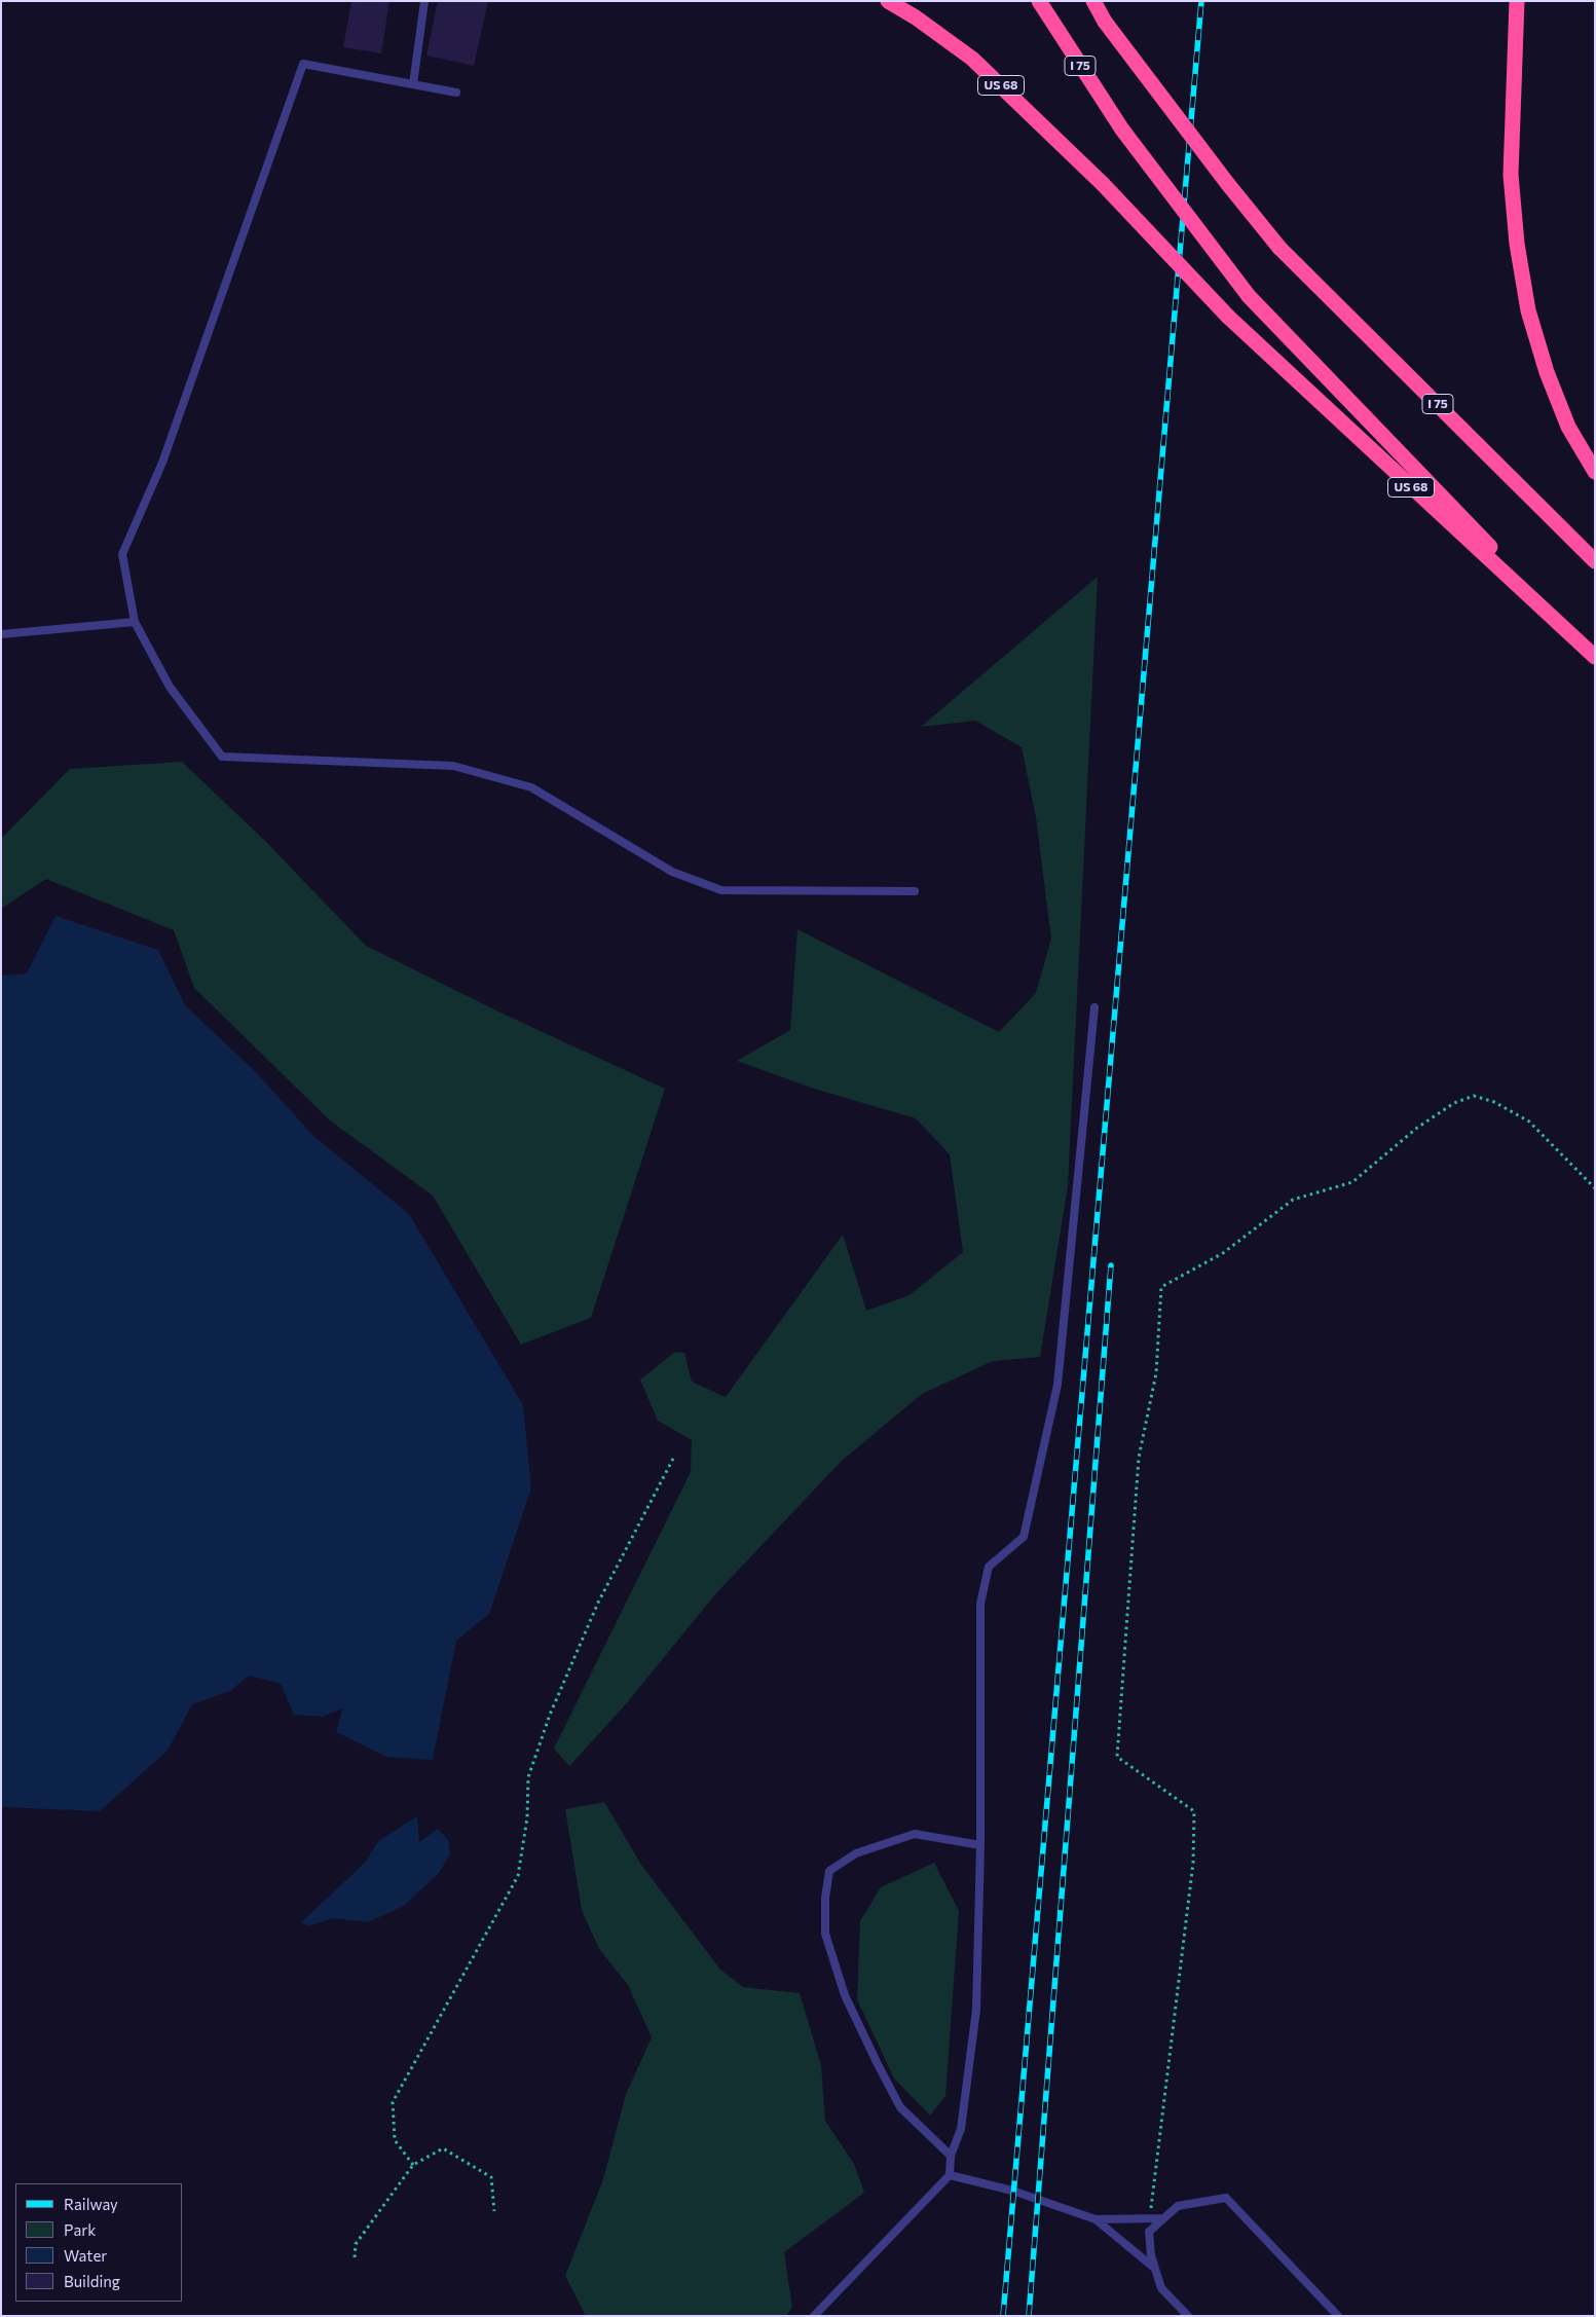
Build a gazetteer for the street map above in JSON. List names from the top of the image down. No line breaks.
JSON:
{"streets":{"highway":["I 75","US 68"]},"crossings":[["I 75","US 68"]],"legend":["Railway","Park","Water","Building"]}
